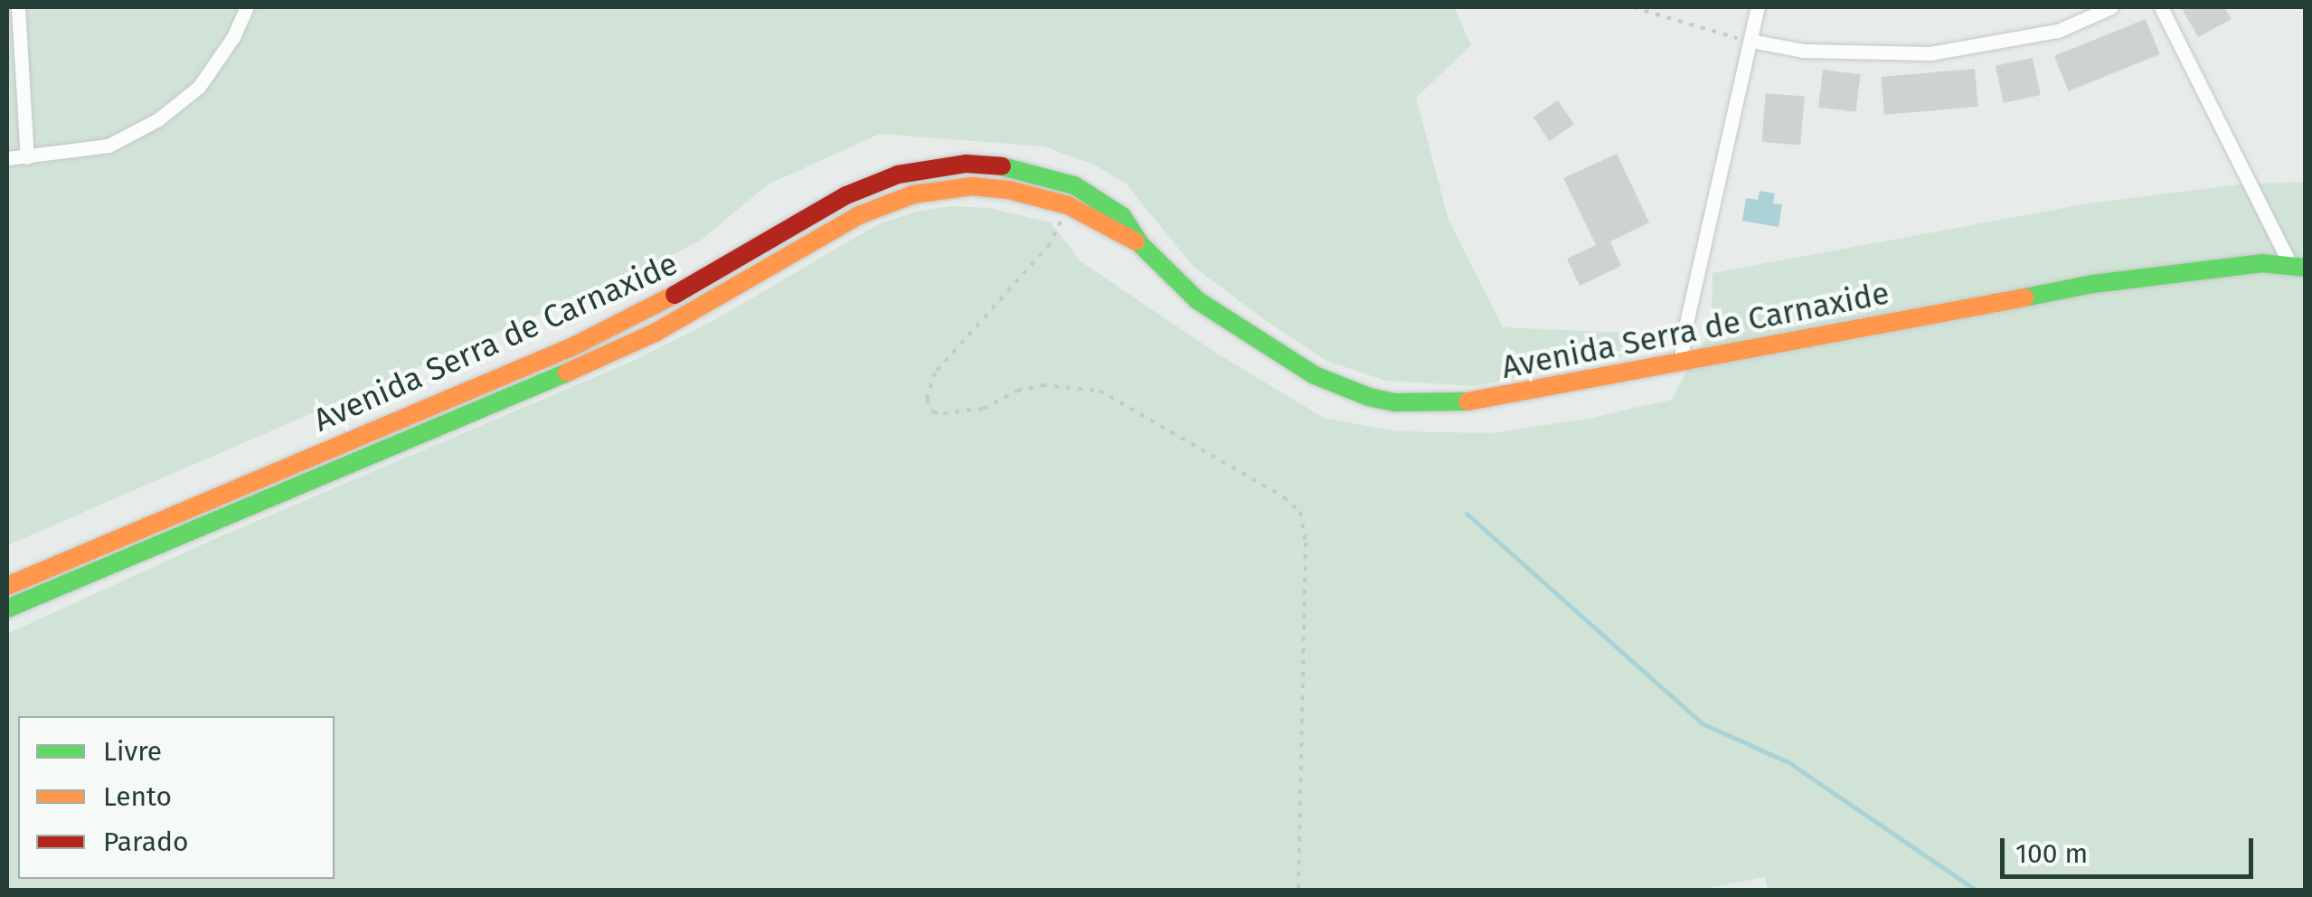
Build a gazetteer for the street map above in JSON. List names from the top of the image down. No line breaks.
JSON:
{"streets":{"street":["Avenida Serra de Carnaxide"]},"legend":["Livre","Lento","Parado"],"scale_bar":"100 m"}
